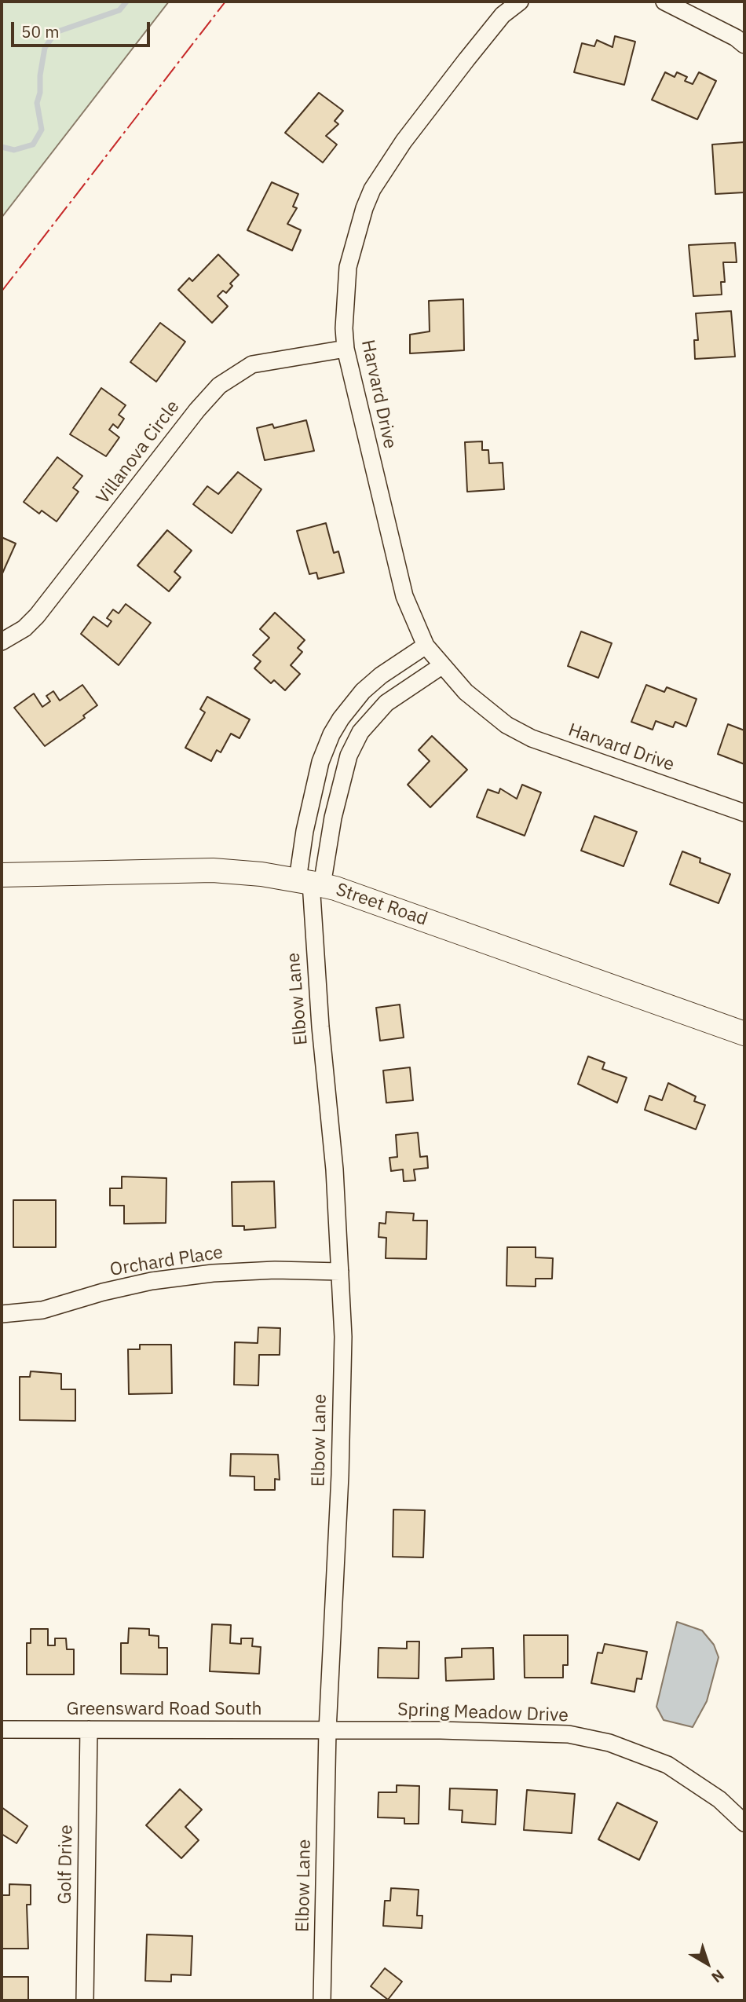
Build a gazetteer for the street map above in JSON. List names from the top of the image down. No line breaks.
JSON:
{"streets":{"main road":["Street Road"],"street":["Harvard Drive","Villanova Circle","Elbow Lane","Orchard Place","Greensward Road South","Spring Meadow Drive","Golf Drive"]},"crossings":[["Harvard Drive","Villanova Circle"],["Street Road","Elbow Lane"],["Elbow Lane","Orchard Place"],["Elbow Lane","Greensward Road South"],["Elbow Lane","Spring Meadow Drive"],["Greensward Road South","Spring Meadow Drive"],["Greensward Road South","Golf Drive"]],"scale_bar":"50 m","north":"bottom right"}
